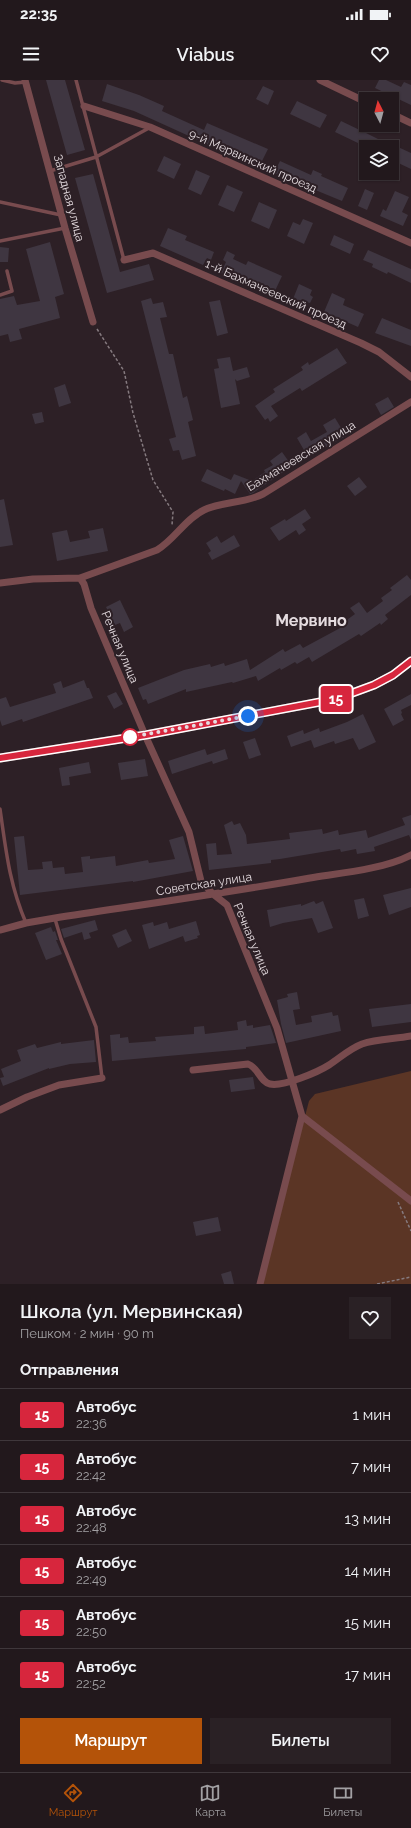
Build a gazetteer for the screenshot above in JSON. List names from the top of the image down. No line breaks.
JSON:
{"streets":{"street":["9-й Мервинский проезд","Западная улица","1-й Бахмачеевский проезд","Бахмачеевская улица","Речная улица","Советская улица"]},"crossings":[["Бахмачеевская улица","Речная улица"],["Речная улица","Советская улица"]],"districts":["Мервино"],"lines":["bus line 15"],"north":"top","page":{"status":"22:35","header":"Viabus","on_map":"15","heading":[["Школа (ул. Мервинская)","Пешком · 2 мин · 90 m"],"Отправления"],"list":[{"mark":"15","name":"Автобус","note":"22:36","value":"1 мин"},{"mark":"15","name":"Автобус","note":"22:42","value":"7 мин"},{"mark":"15","name":"Автобус","note":"22:48","value":"13 мин"},{"mark":"15","name":"Автобус","note":"22:49","value":"14 мин"},{"mark":"15","name":"Автобус","note":"22:50","value":"15 мин"},{"mark":"15","name":"Автобус","note":"22:52","value":"17 мин"}],"buttons":["Маршрут","Билеты"],"tabs":["Маршрут","Карта","Билеты"]}}
